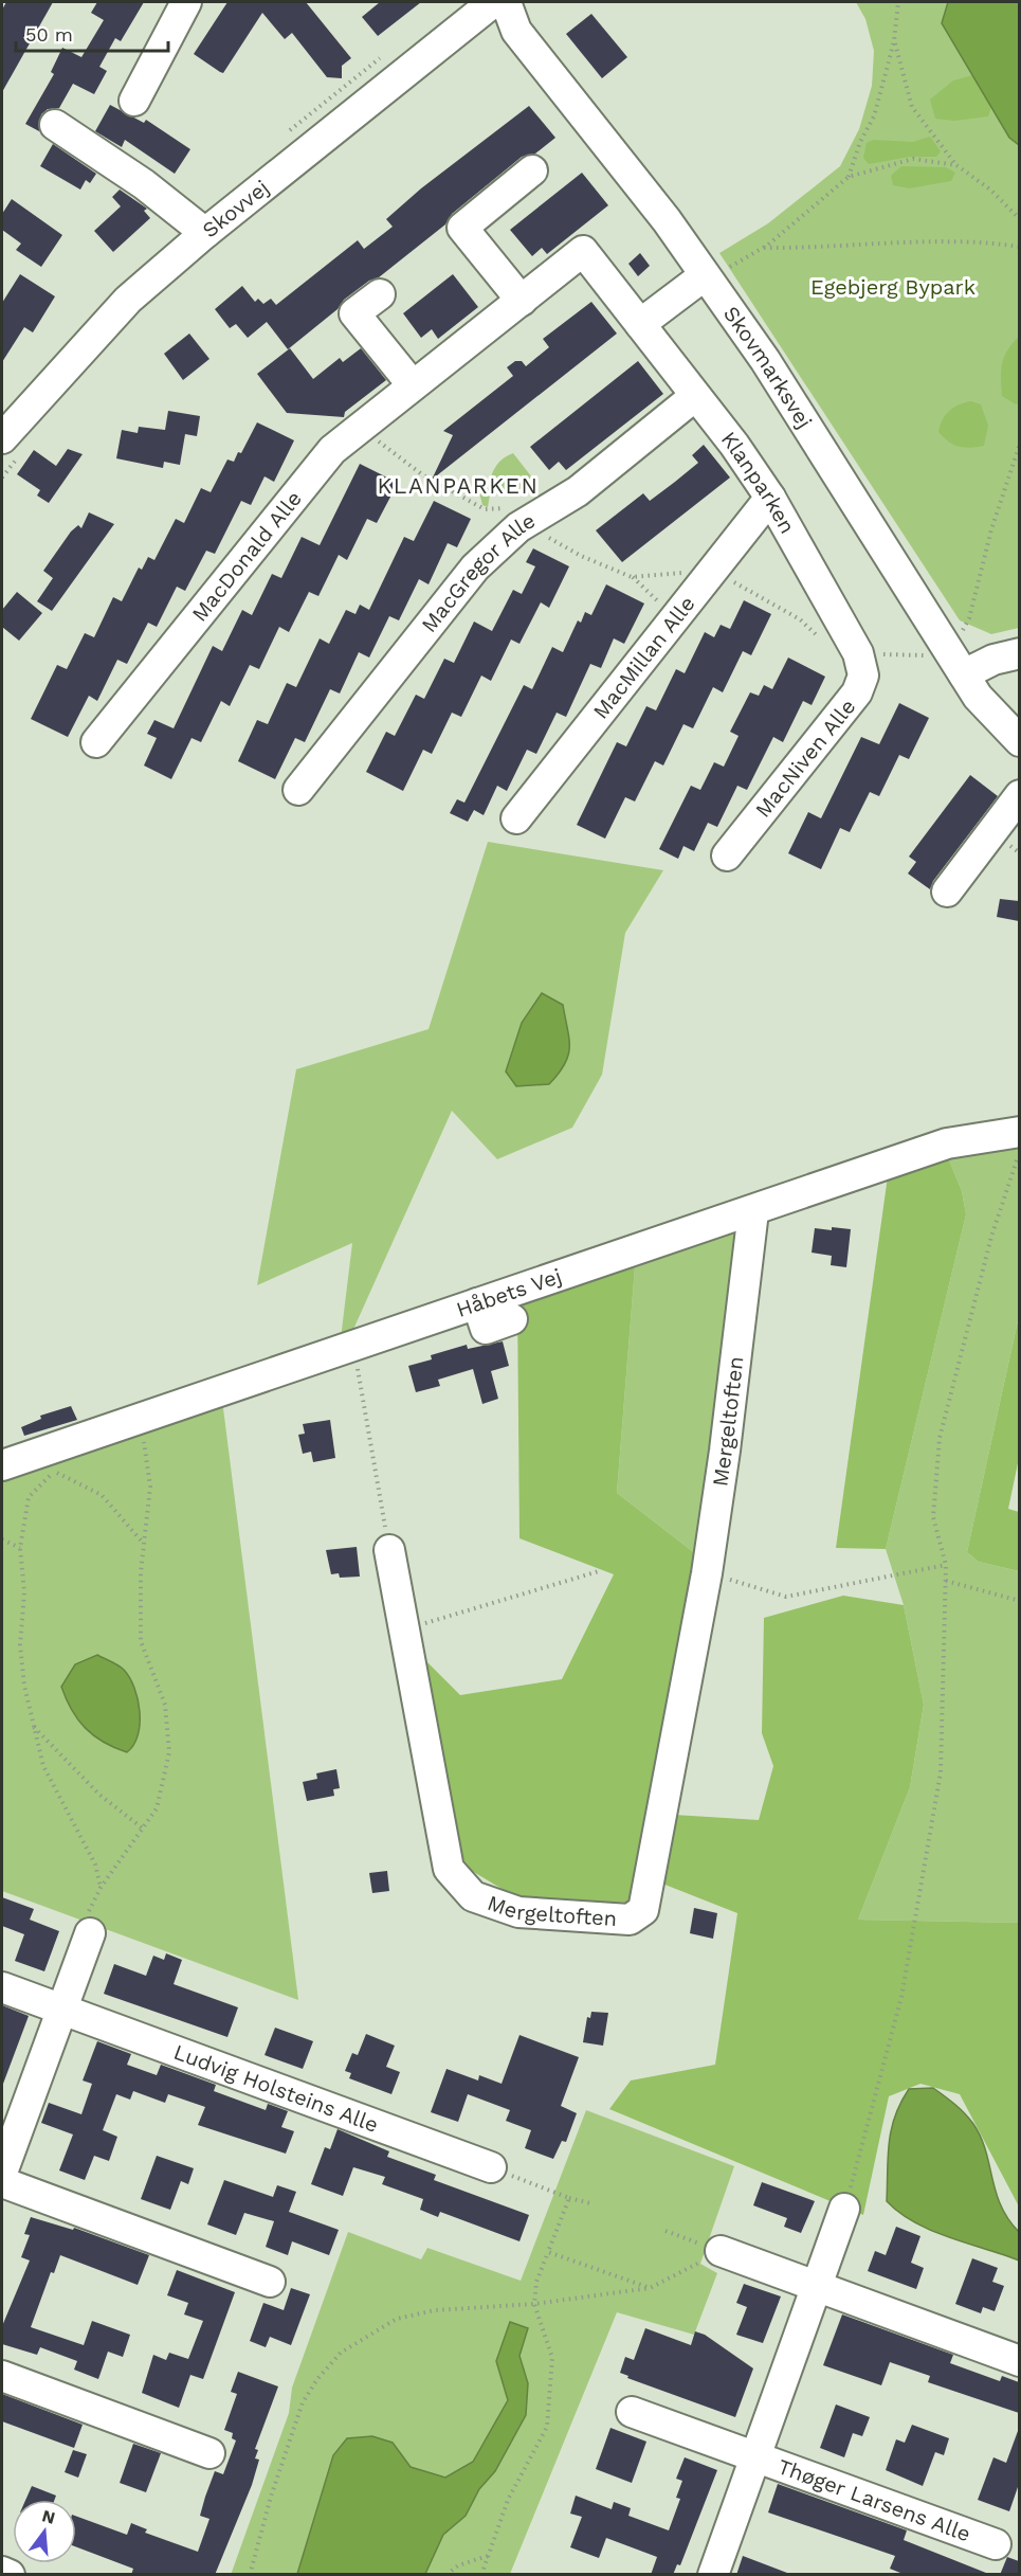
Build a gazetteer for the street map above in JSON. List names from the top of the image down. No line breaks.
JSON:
{"streets":{"street":["Skovvej","Skovmarksvej","Klanparken","MacDonald Alle","MacGregor Alle","MacMillan Alle","MacNiven Alle","Håbets Vej","Mergeltoften","Ludvig Holsteins Alle","Thøger Larsens Alle"]},"crossings":[["Klanparken","MacDonald Alle"],["Klanparken","MacGregor Alle"],["Klanparken","MacMillan Alle"],["Klanparken","MacNiven Alle"],["Håbets Vej","Mergeltoften"]],"districts":["KLANPARKEN"],"parks":["Egebjerg Bypark"],"scale_bar":"50 m","north":"top"}
